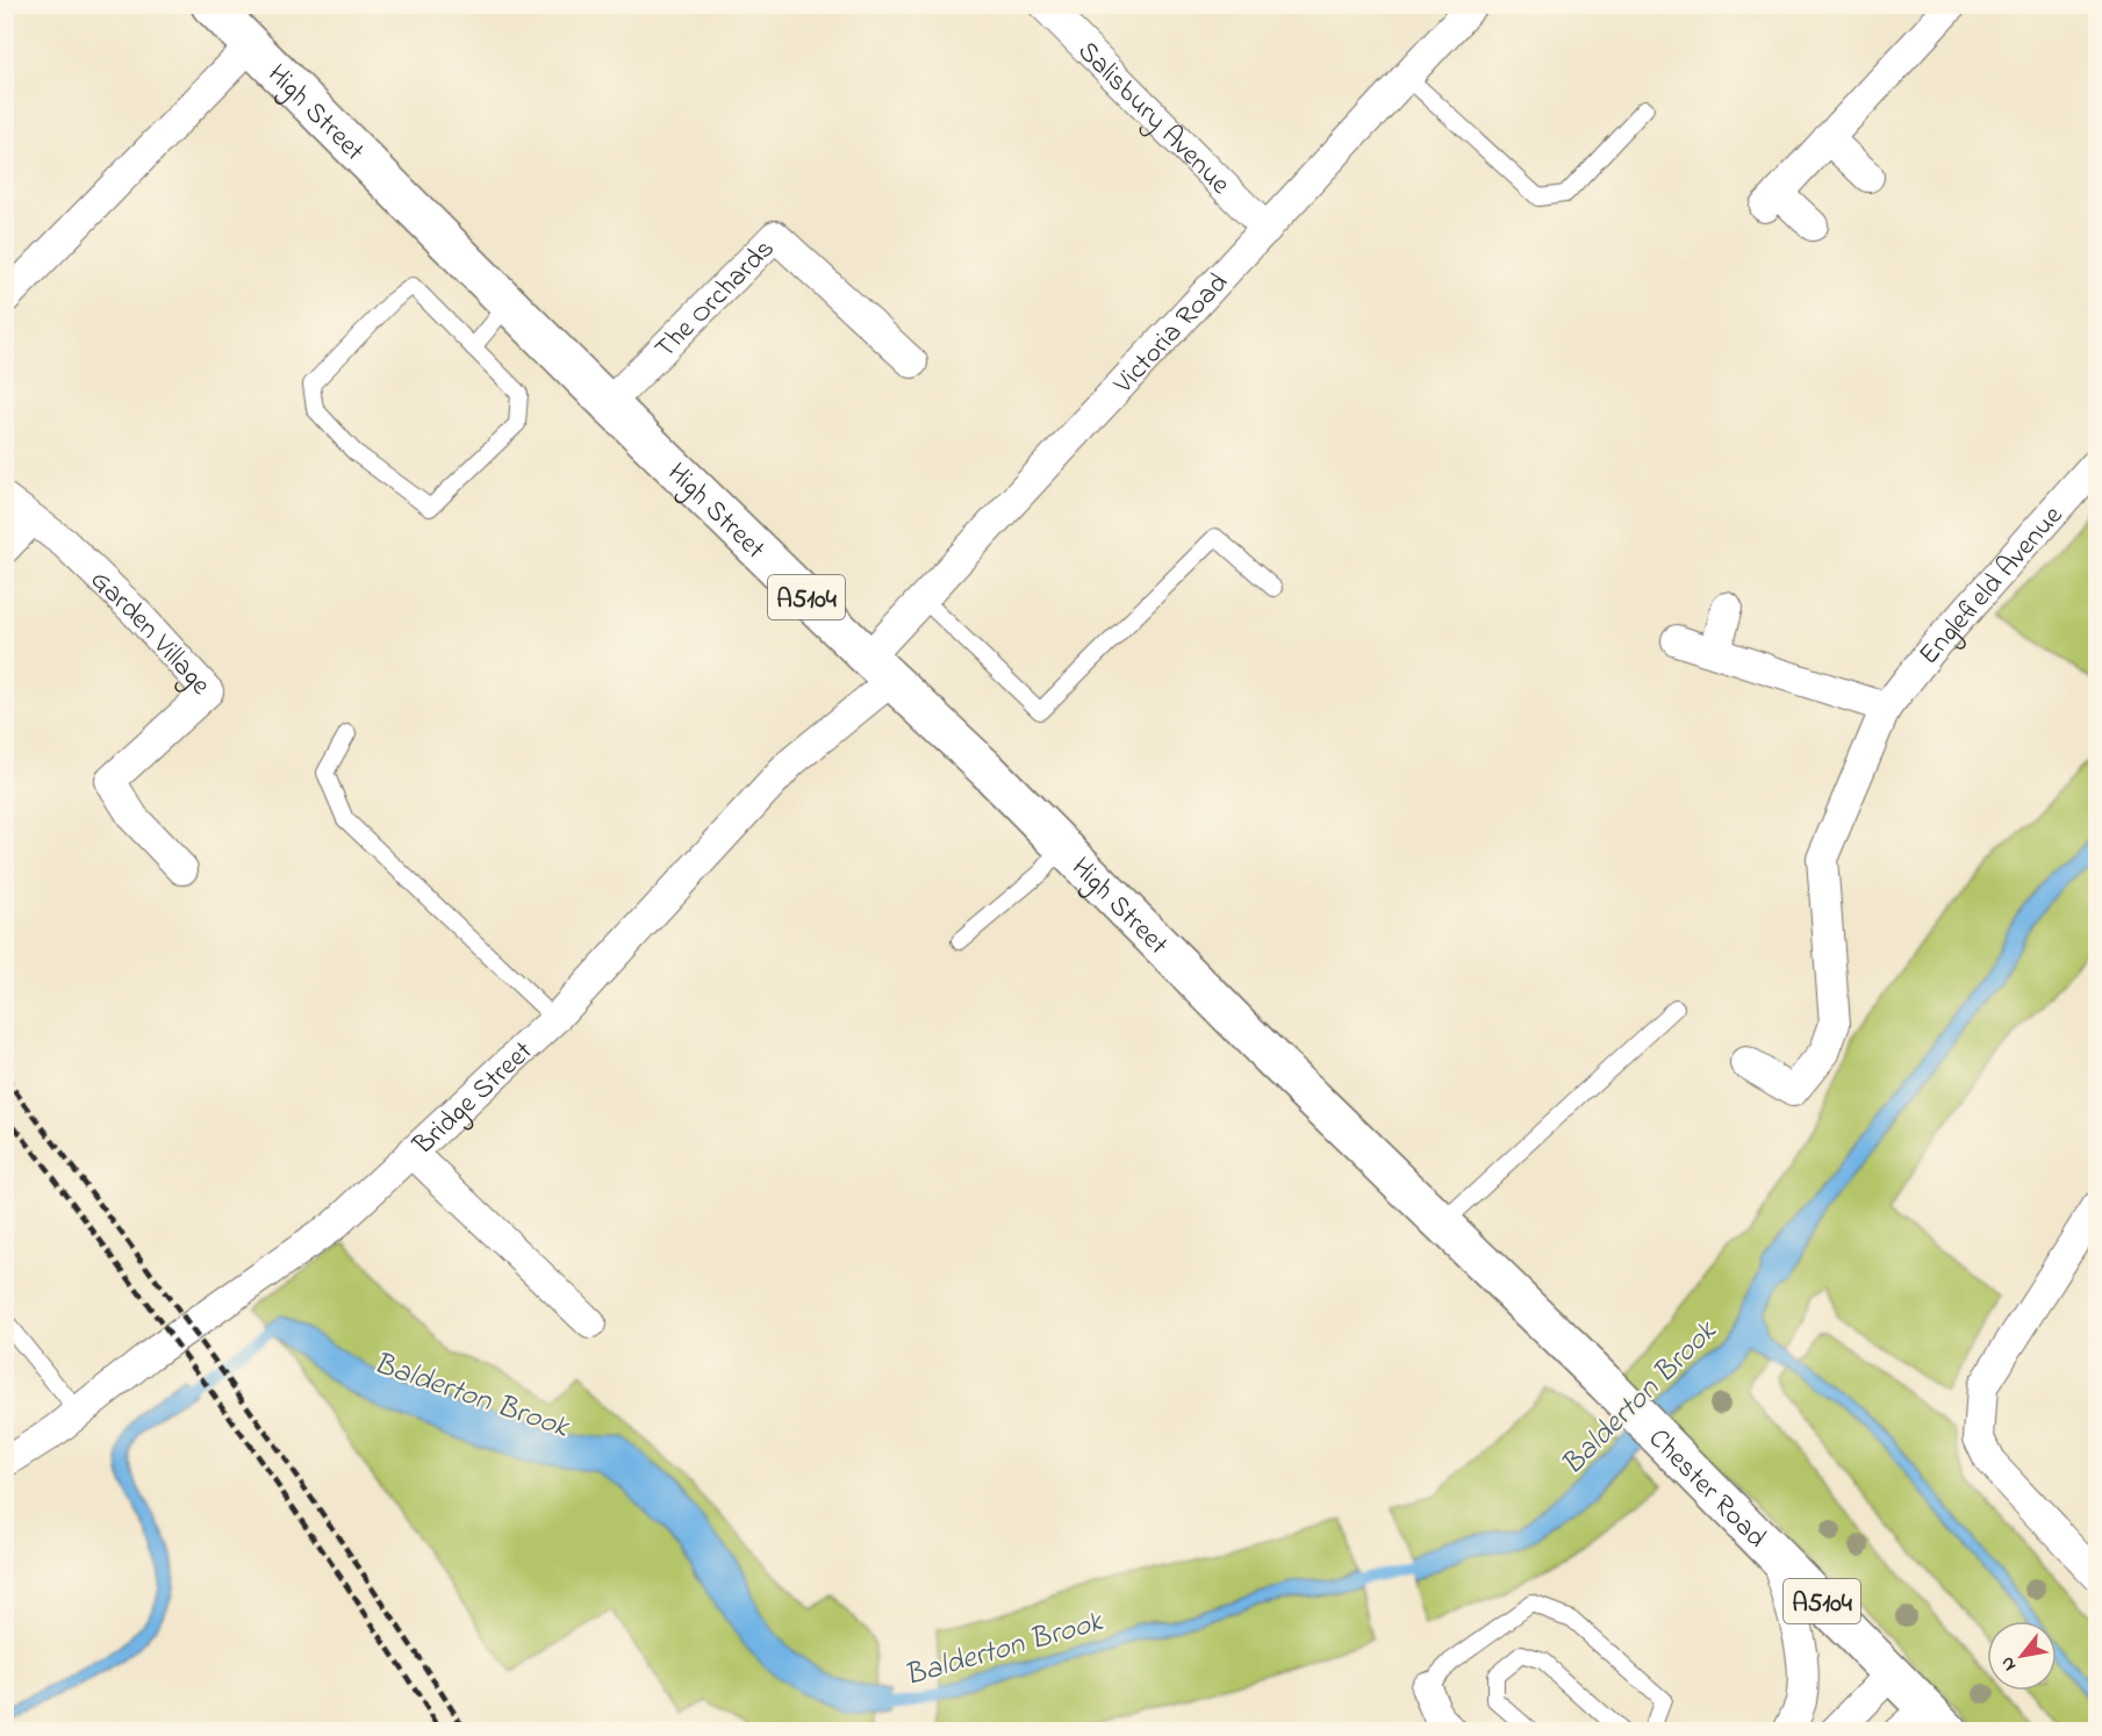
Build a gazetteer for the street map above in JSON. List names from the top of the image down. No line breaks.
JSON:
{"streets":{"main road":["High Street","A5104","Chester Road"],"street":["Salisbury Avenue","The Orchards","Victoria Road","Englefield Avenue","Garden Village","Bridge Street"]},"crossings":[["High Street","The Orchards"],["High Street","Victoria Road"],["High Street","Bridge Street"],["High Street","Chester Road"],["Salisbury Avenue","Victoria Road"],["Victoria Road","Bridge Street"]],"water":["Balderton Brook"],"north":"bottom left"}
